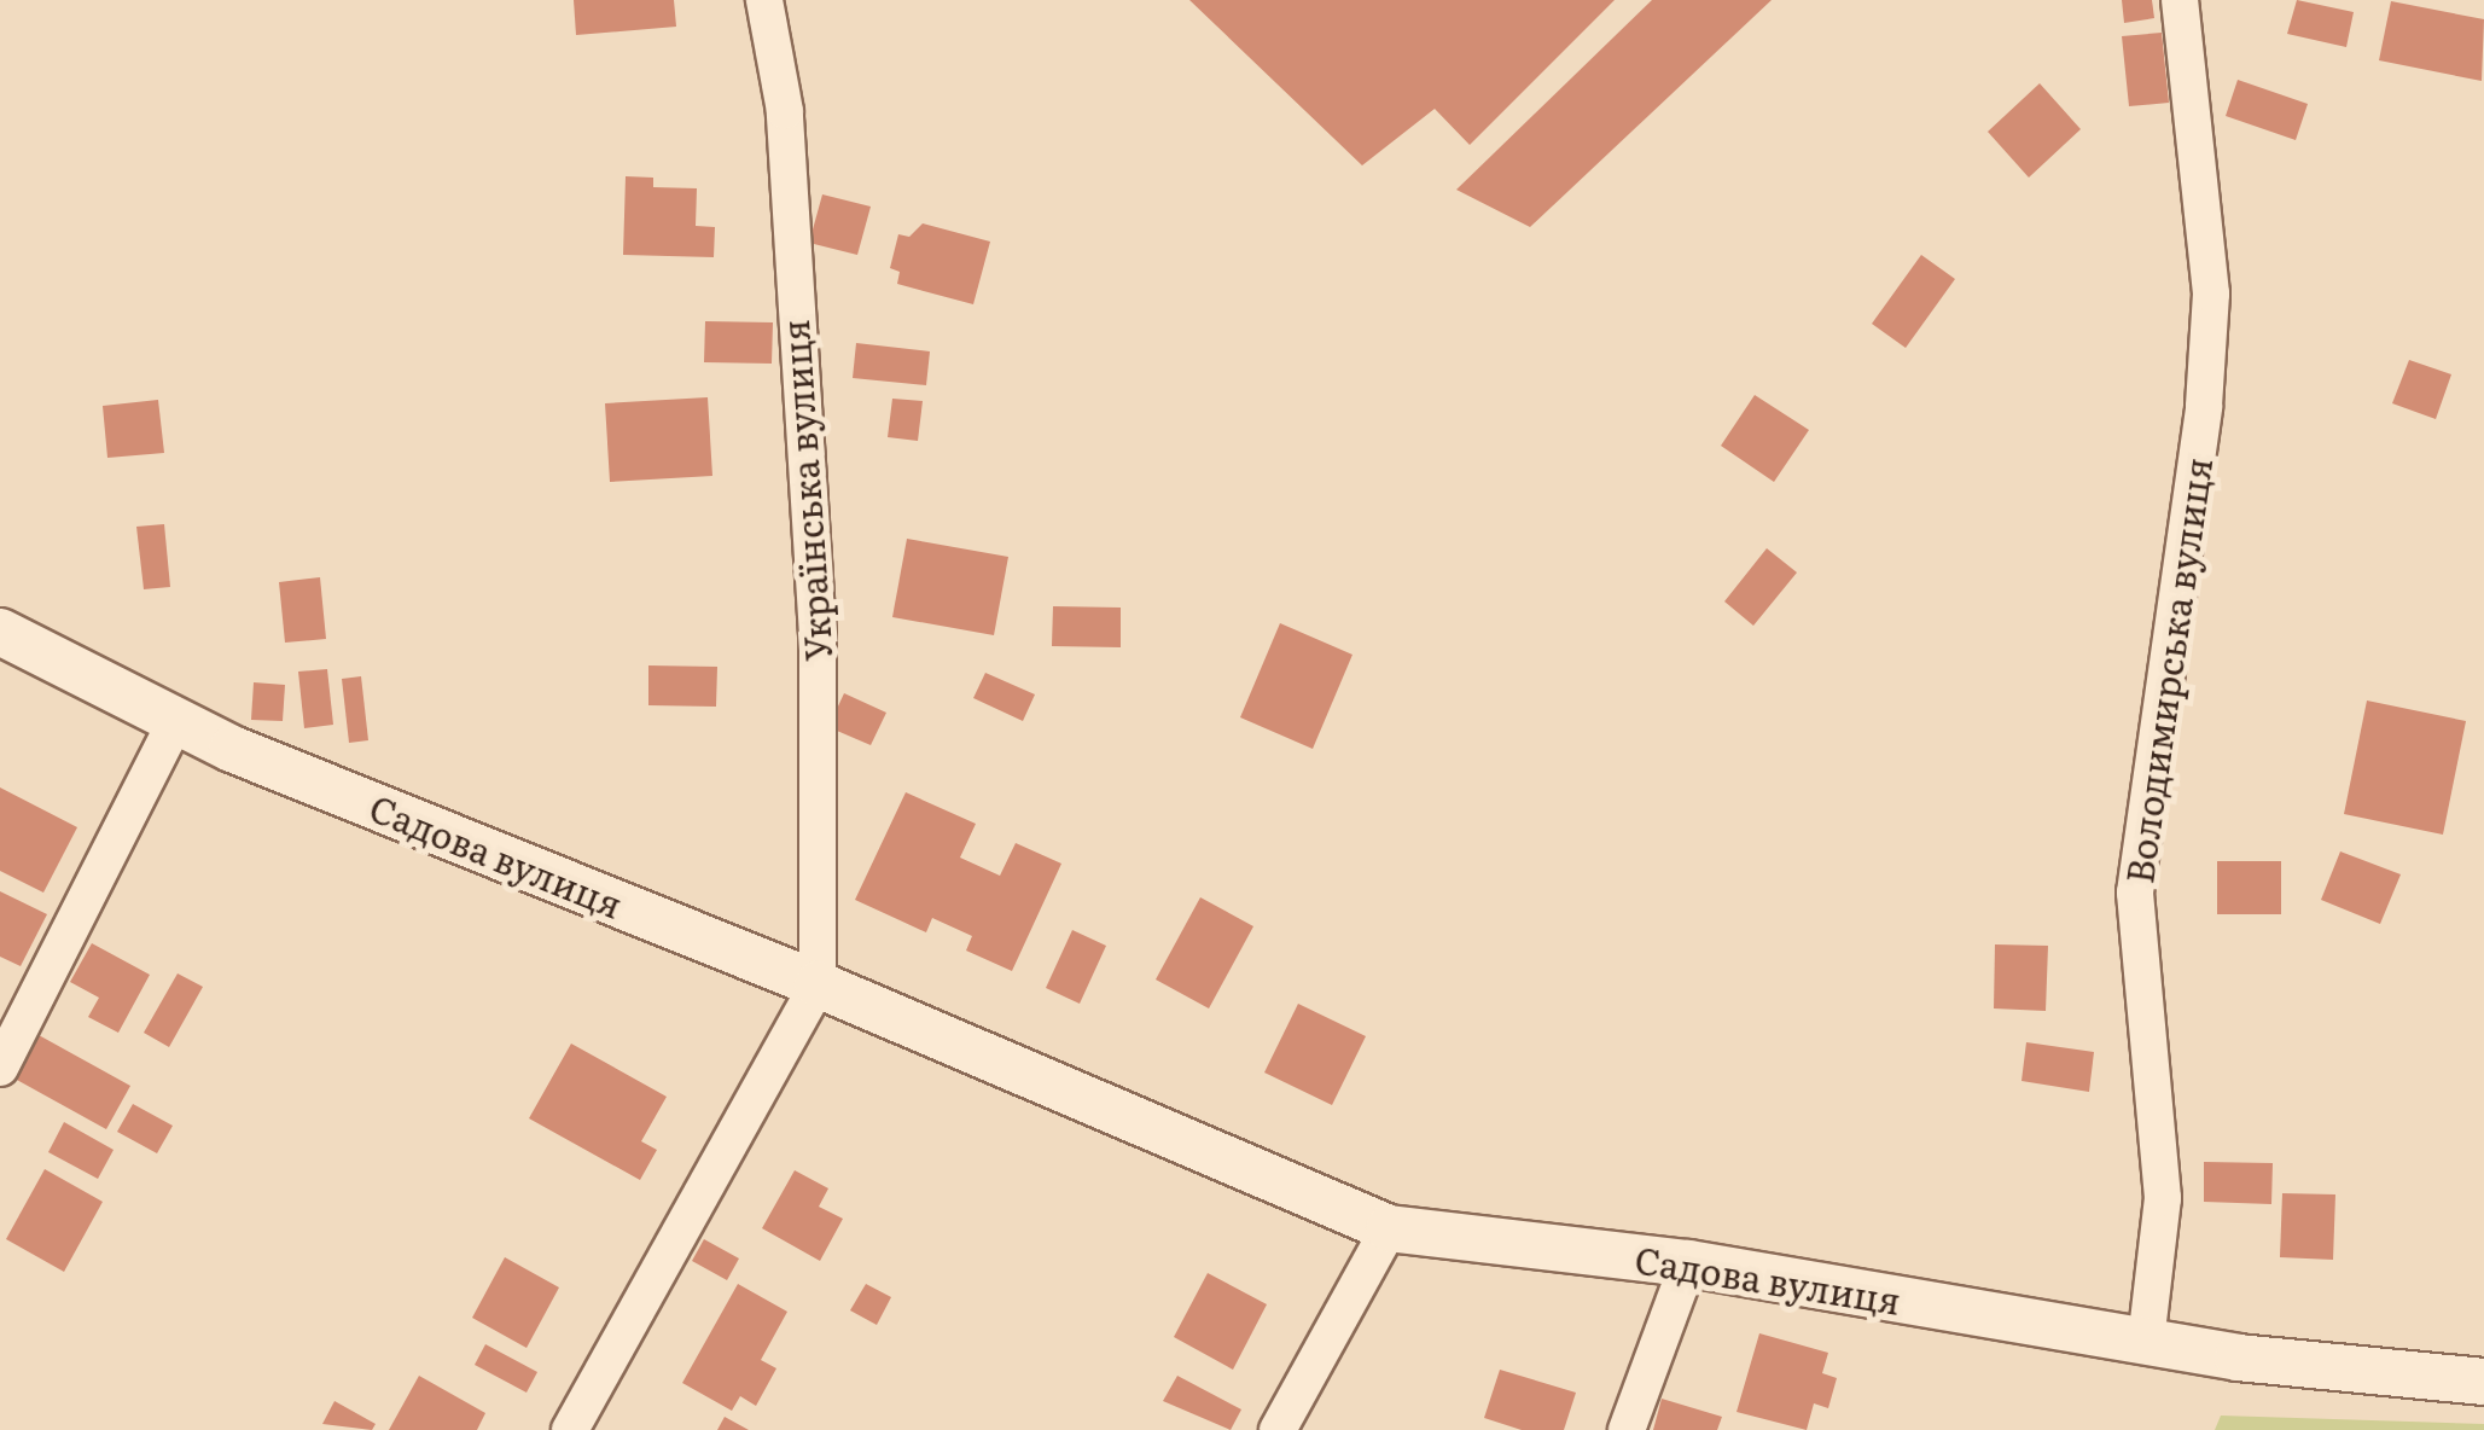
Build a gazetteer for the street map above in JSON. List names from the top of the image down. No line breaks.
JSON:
{"streets":{"street":["Українська вулиця","Володимирська вулиця","Садова вулиця"]},"crossings":[["Українська вулиця","Садова вулиця"],["Володимирська вулиця","Садова вулиця"]]}
